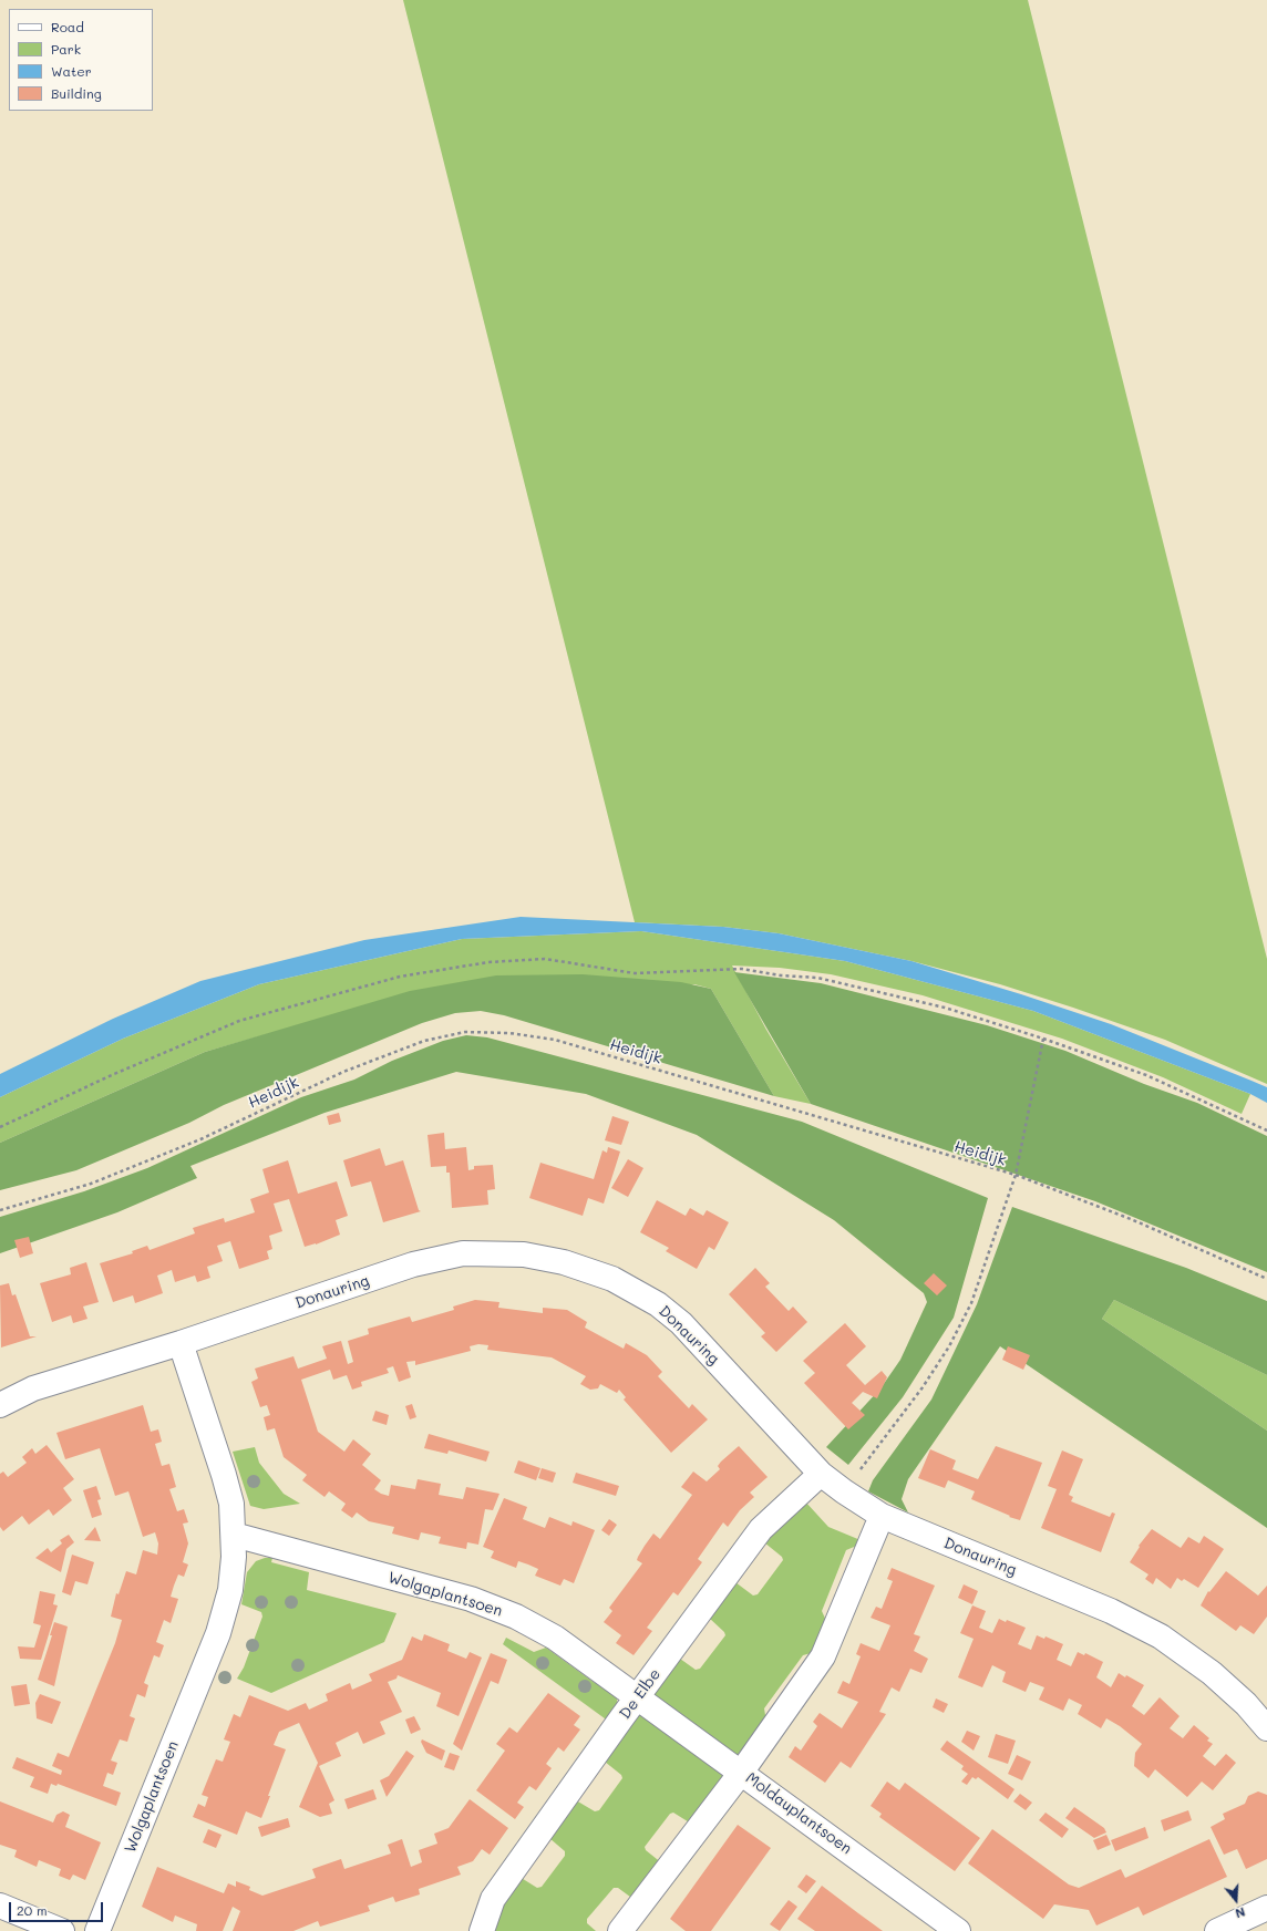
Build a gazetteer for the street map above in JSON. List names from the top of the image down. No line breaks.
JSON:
{"streets":{"street":["Donauring","Wolgaplantsoen","De Elbe","Moldauplantsoen"],"path":["Heidijk"]},"crossings":[["Donauring","Wolgaplantsoen"],["Donauring","De Elbe"],["Wolgaplantsoen","De Elbe"],["Wolgaplantsoen","Moldauplantsoen"],["De Elbe","Moldauplantsoen"]],"legend":["Road","Park","Water","Building"],"scale_bar":"20 m","north":"bottom"}
